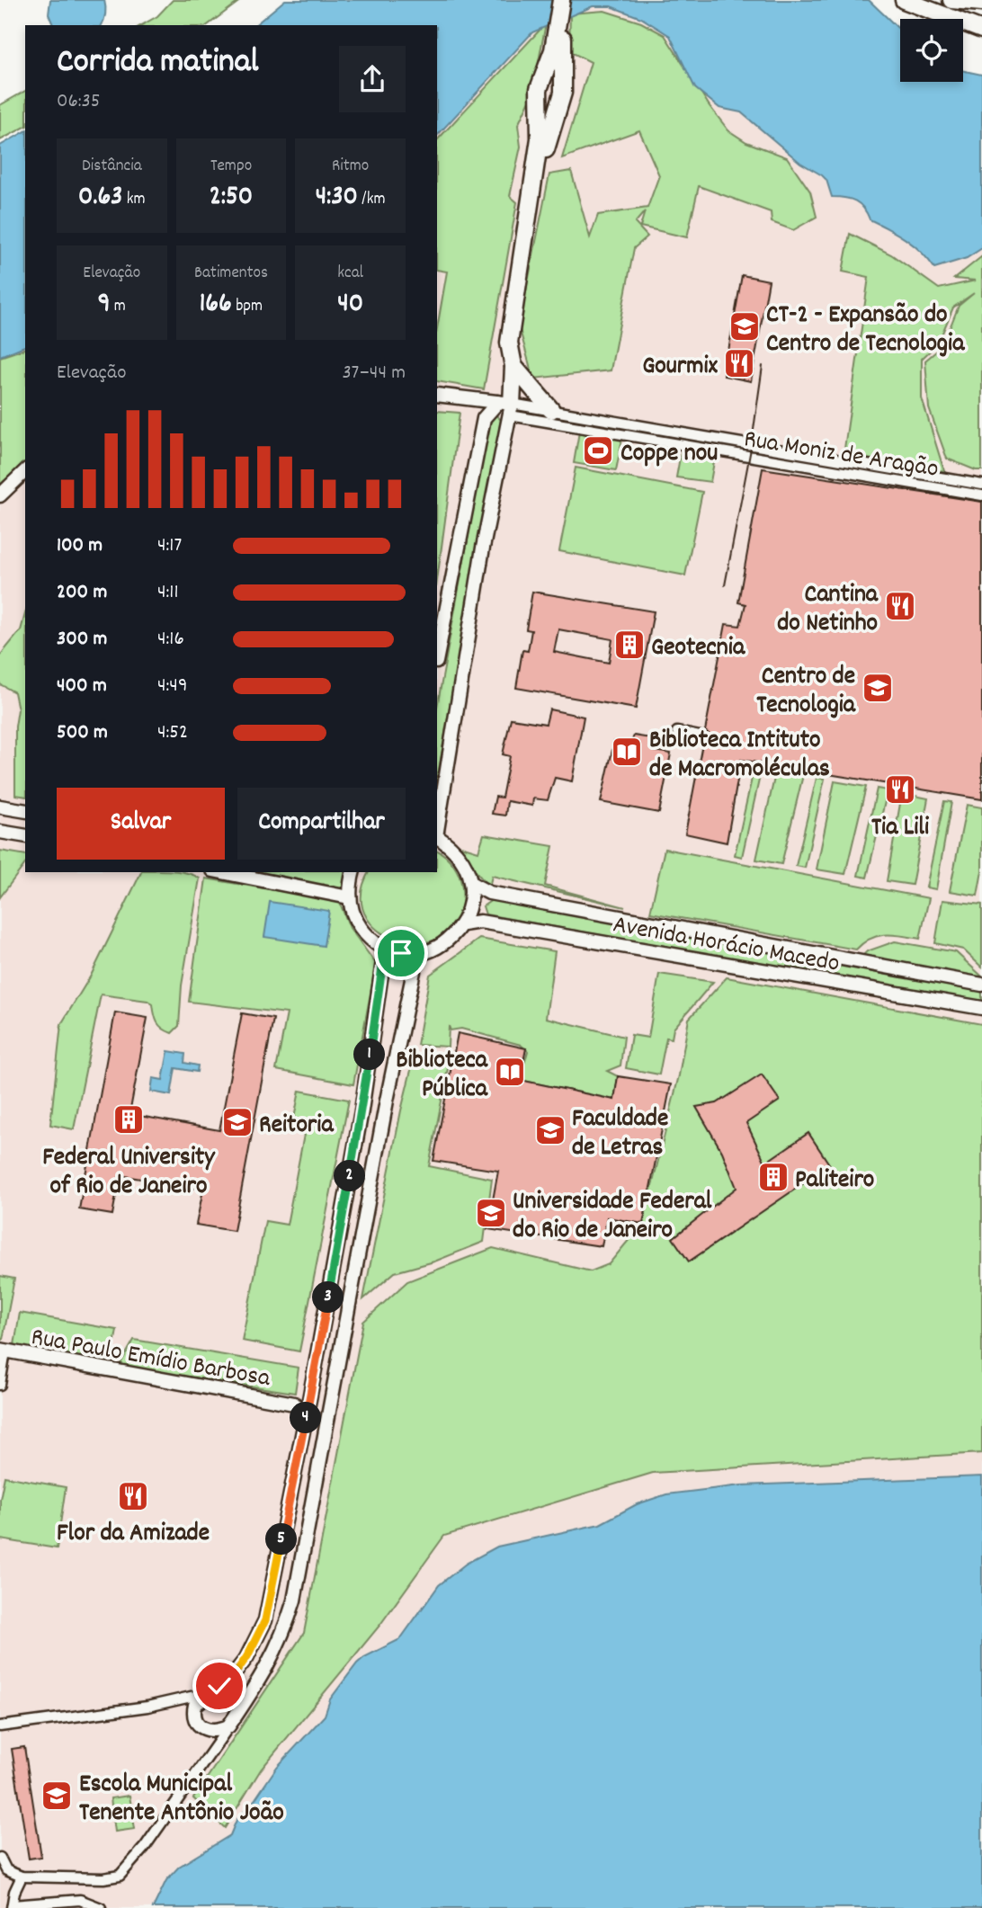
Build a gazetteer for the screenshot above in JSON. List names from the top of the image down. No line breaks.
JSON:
{"streets":{"street":["Rua Moniz de Aragão","Avenida Horácio Macedo","Rua Paulo Emídio Barbosa"]},"places":{"school or university":["CT-2 - Expansão do Centro de Tecnologia","Centro de Tecnologia","Reitoria","Faculdade de Letras","Universidade Federal do Rio de Janeiro","Escola Municipal Tenente Antônio João"],"restaurant":["Gourmix","Cantina do Netinho","Tia Lili","Flor da Amizade"],"sports":["Coppe nou"],"building":["Geotecnia","Federal University of Rio de Janeiro","Paliteiro"],"library":["Biblioteca Intituto de Macromoléculas","Biblioteca Pública"]},"page":{"heading":["Corrida matinal","06:35"],"stats":[["Distância","0.63 km"],["Tempo","2:50"],["Ritmo","4:30 /km"],["Elevação","9 m"],["Batimentos","166 bpm"],["kcal","40"]],"chart":["Elevação","37–44 m"],"list":[{"name":"100 m","note":"4:17"},{"name":"200 m","note":"4:11"},{"name":"300 m","note":"4:16"},{"name":"400 m","note":"4:49"},{"name":"500 m","note":"4:52"}],"buttons":["Salvar","Compartilhar"],"pins":["1","2","3","4","5"]}}
